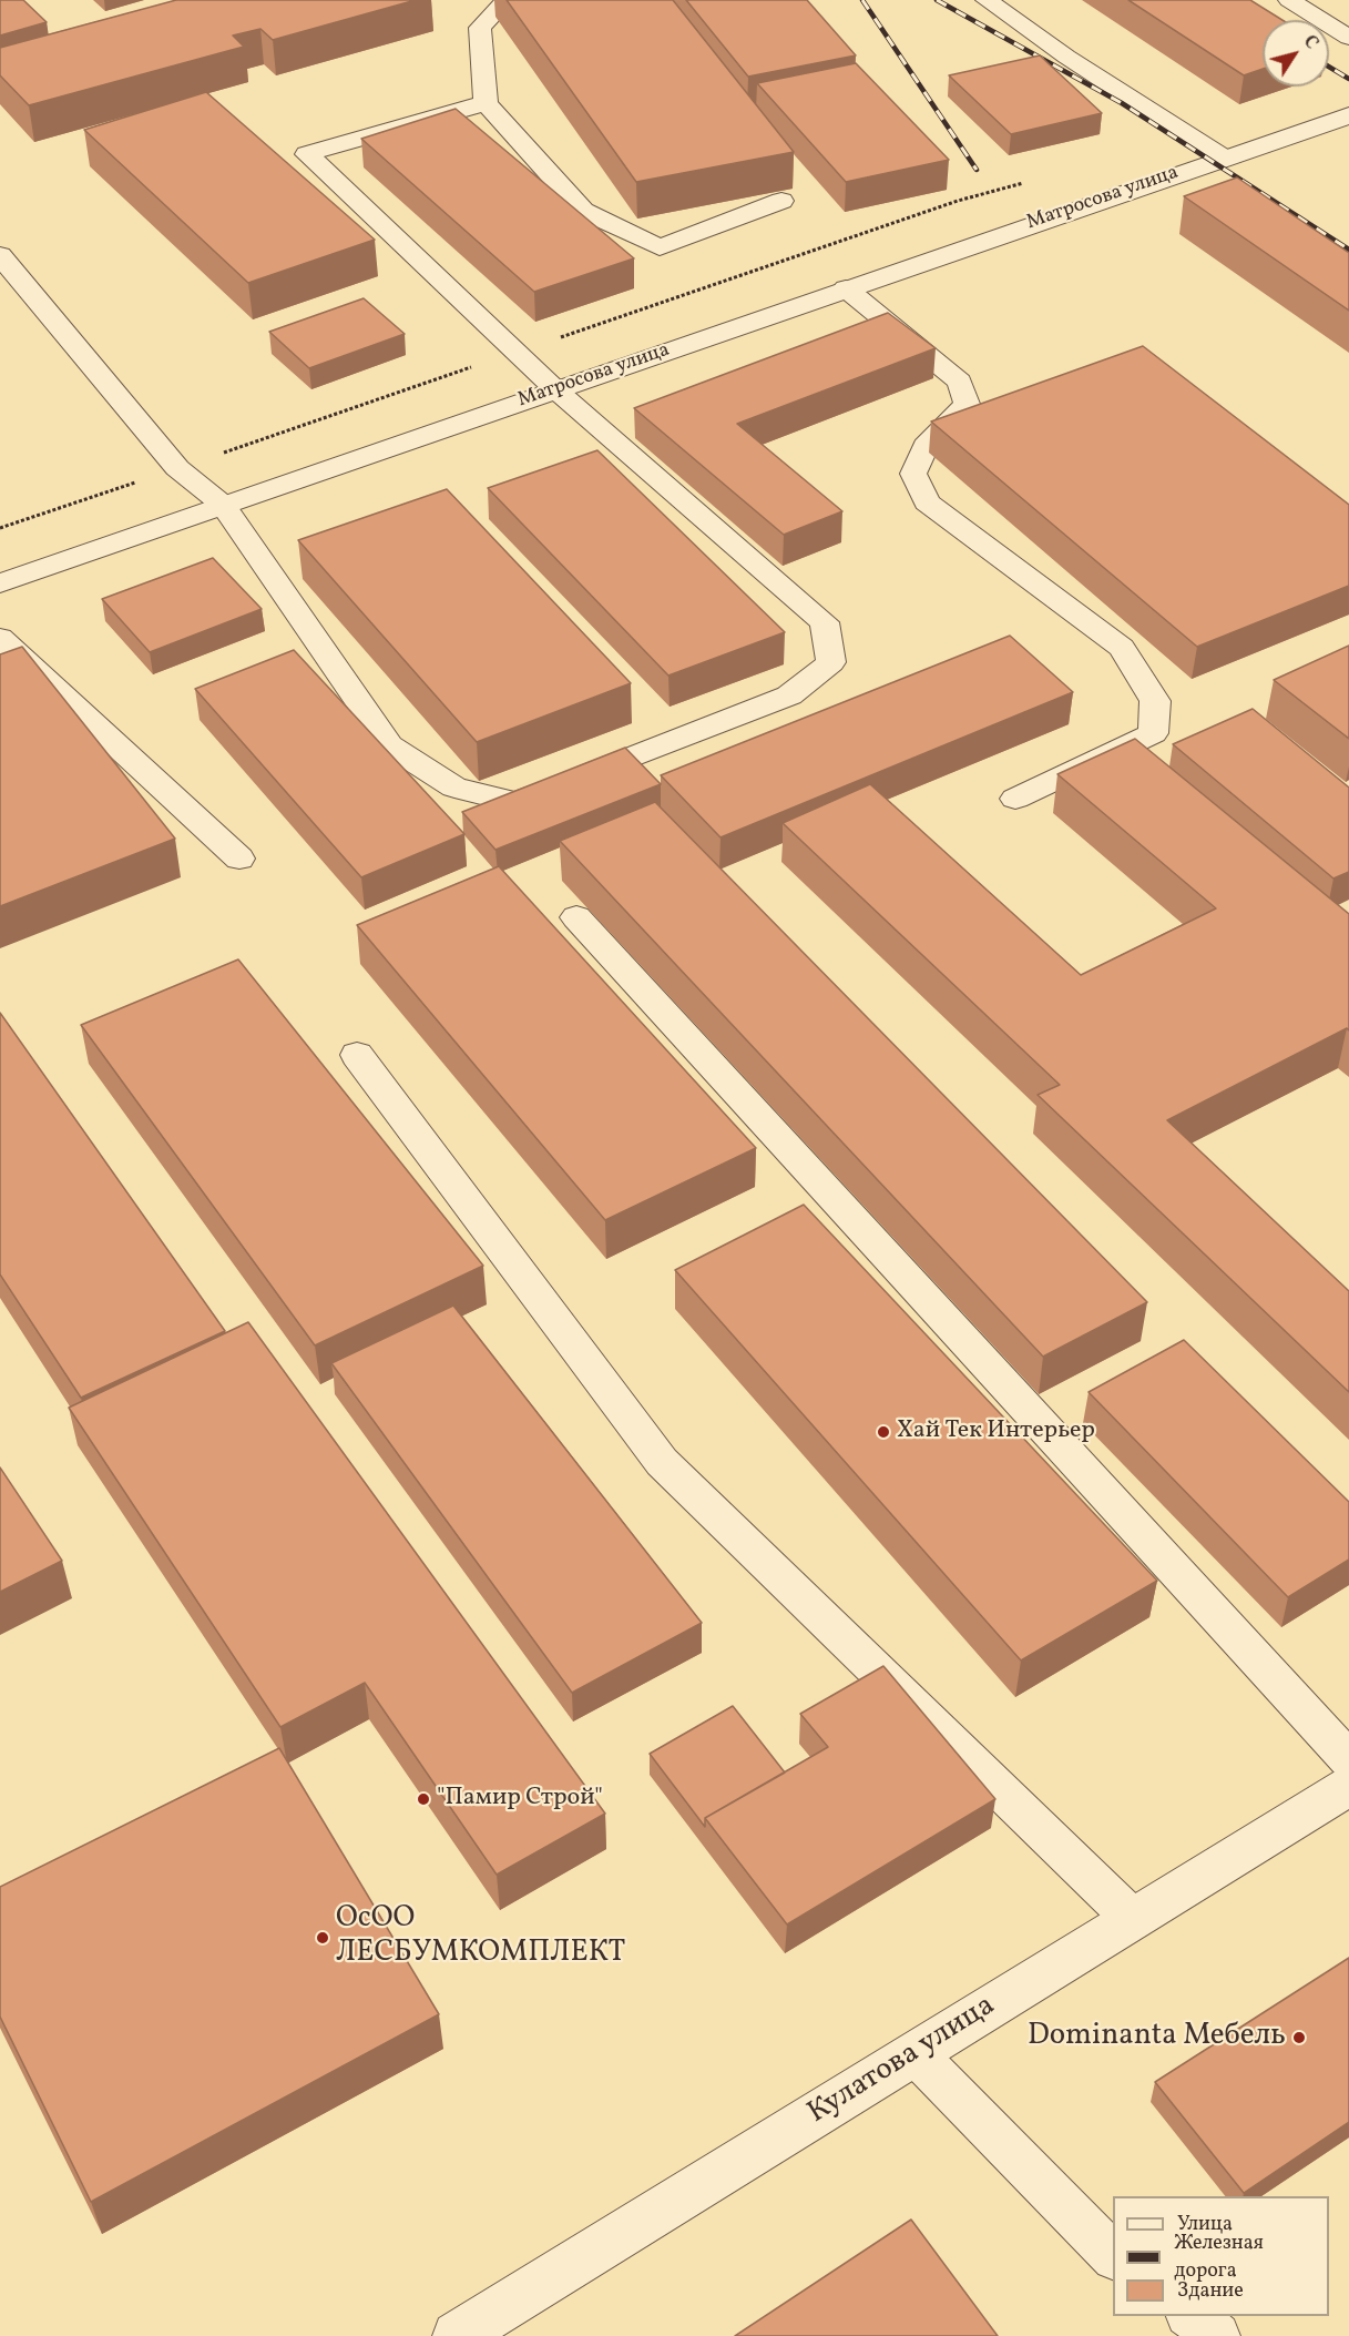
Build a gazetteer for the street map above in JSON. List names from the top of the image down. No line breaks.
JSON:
{"streets":{"street":["Матросова улица","Кулатова улица"]},"places":["Хай Тек Интерьер","\"Памир Строй\"","ОсОО ЛЕСБУМКОМПЛЕКТ","Dominanta Мебель"],"legend":["Улица","Железная дорога","Здание"],"north":"top right"}
